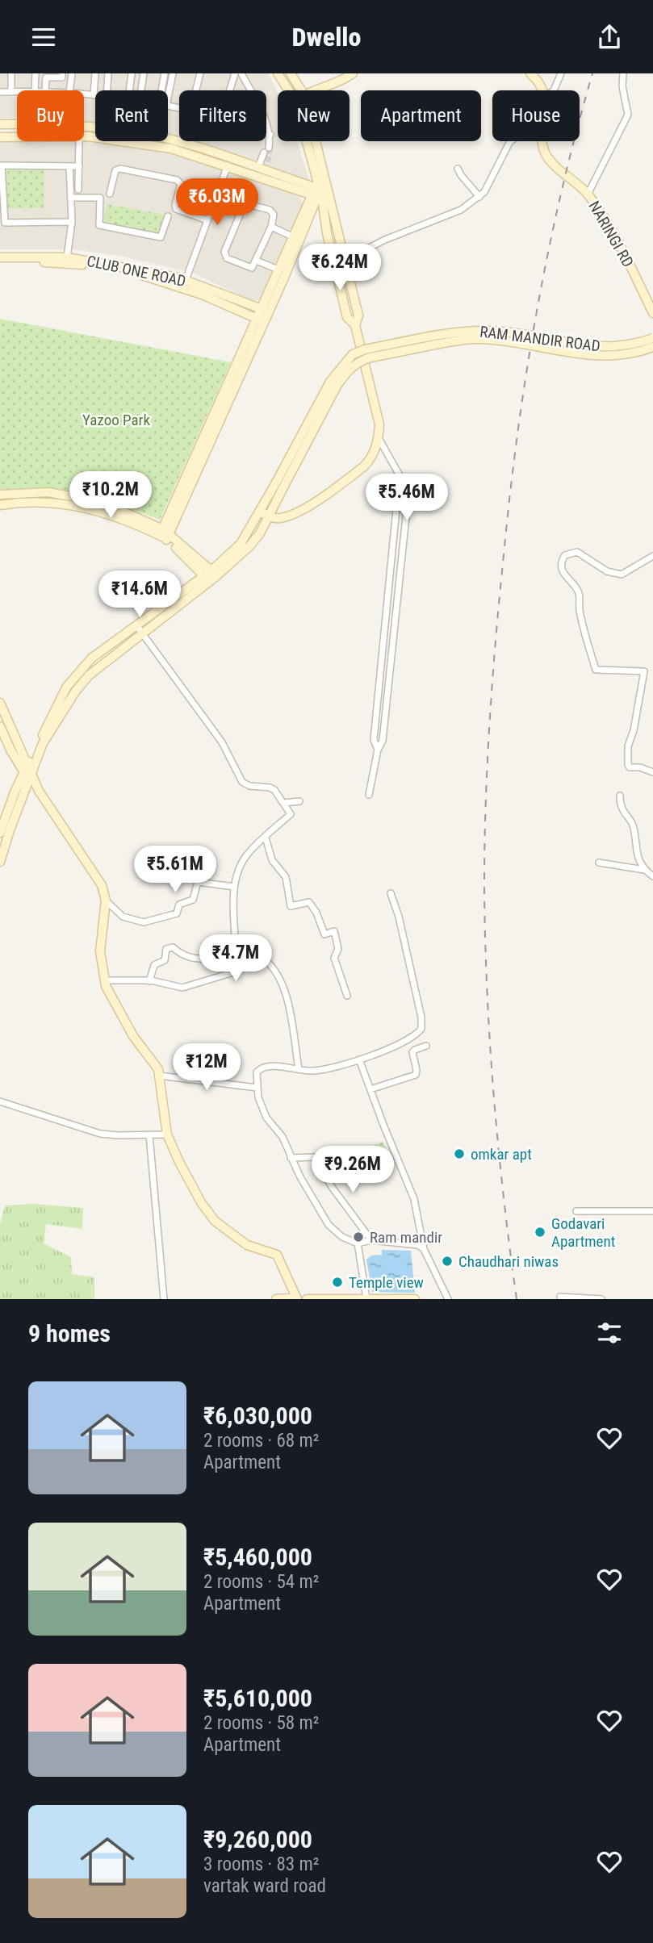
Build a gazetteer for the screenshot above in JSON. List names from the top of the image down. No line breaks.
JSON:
{"streets":{"street":["NARINGI RD","CLUB ONE ROAD","RAM MANDIR ROAD"]},"parks":["Yazoo Park"],"places":["omkar apt","Godavari Apartment","Ram mandir","Chaudhari niwas","Temple view"],"page":{"header":"Dwello","chip":["Buy","Rent","Filters","New","Apartment","House"],"price":["₹6.03M","₹6.24M","₹10.2M","₹5.46M","₹14.6M","₹5.61M","₹4.7M","₹12M","₹9.26M"],"heading":"9 homes","list":[{"name":"₹6,030,000","note":"2 rooms · 68 m² · Apartment"},{"name":"₹5,460,000","note":"2 rooms · 54 m² · Apartment"},{"name":"₹5,610,000","note":"2 rooms · 58 m² · Apartment"},{"name":"₹9,260,000","note":"3 rooms · 83 m² · vartak ward road"}]}}
